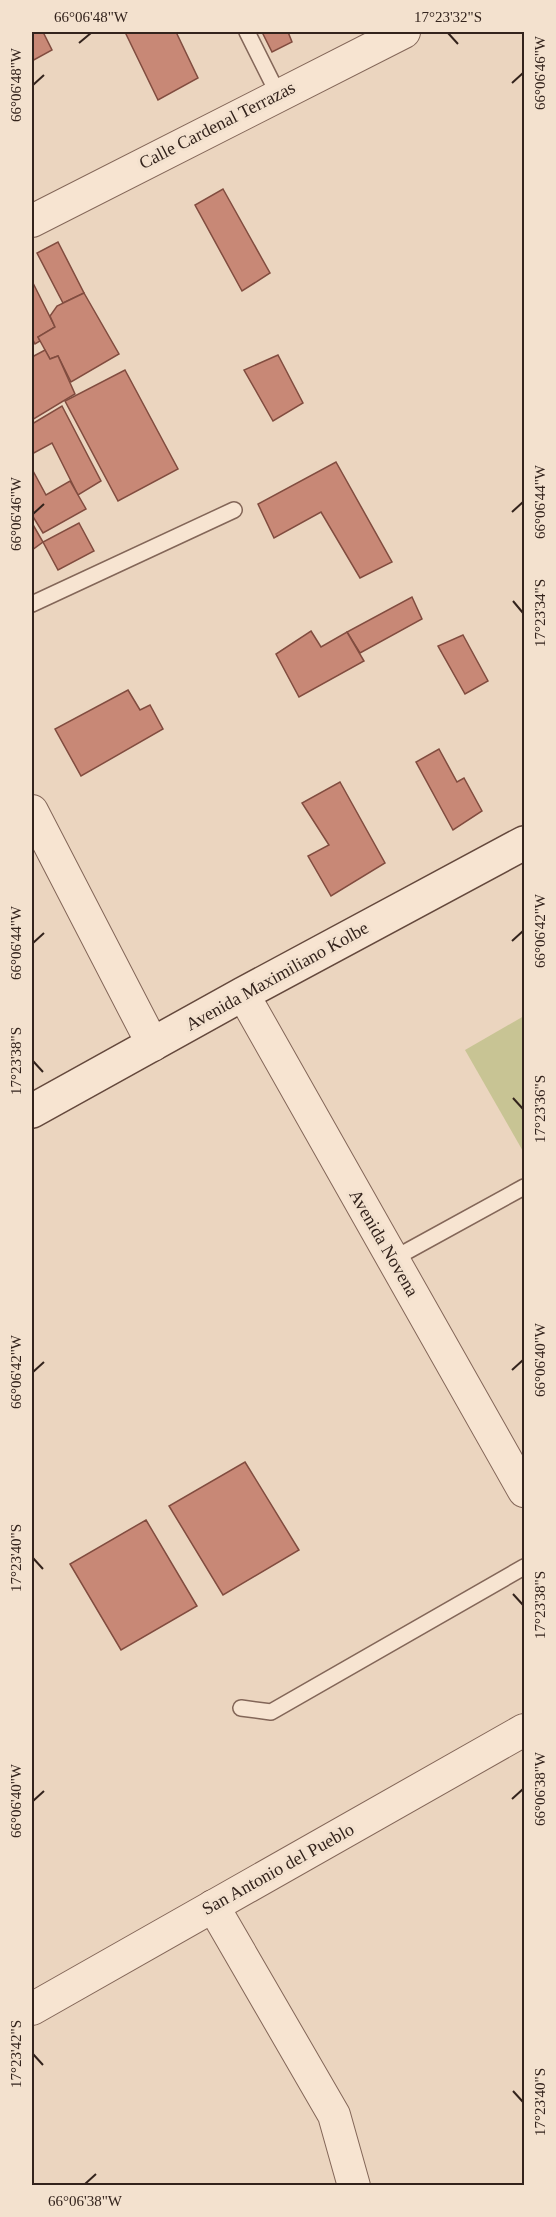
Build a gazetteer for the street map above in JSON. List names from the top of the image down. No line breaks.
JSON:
{"streets":{"main road":["Avenida Maximiliano Kolbe"],"street":["Calle Cardenal Terrazas","Avenida Novena","San Antonio del Pueblo"]},"crossings":[["Avenida Maximiliano Kolbe","Avenida Novena"]],"coordinates":["66°06'48\"W","17°23'32\"S","66°06'46\"W","66°06'44\"W","17°23'34\"S","66°06'42\"W","17°23'38\"S","17°23'36\"S","66°06'40\"W","17°23'40\"S","66°06'38\"W","17°23'42\"S"]}
